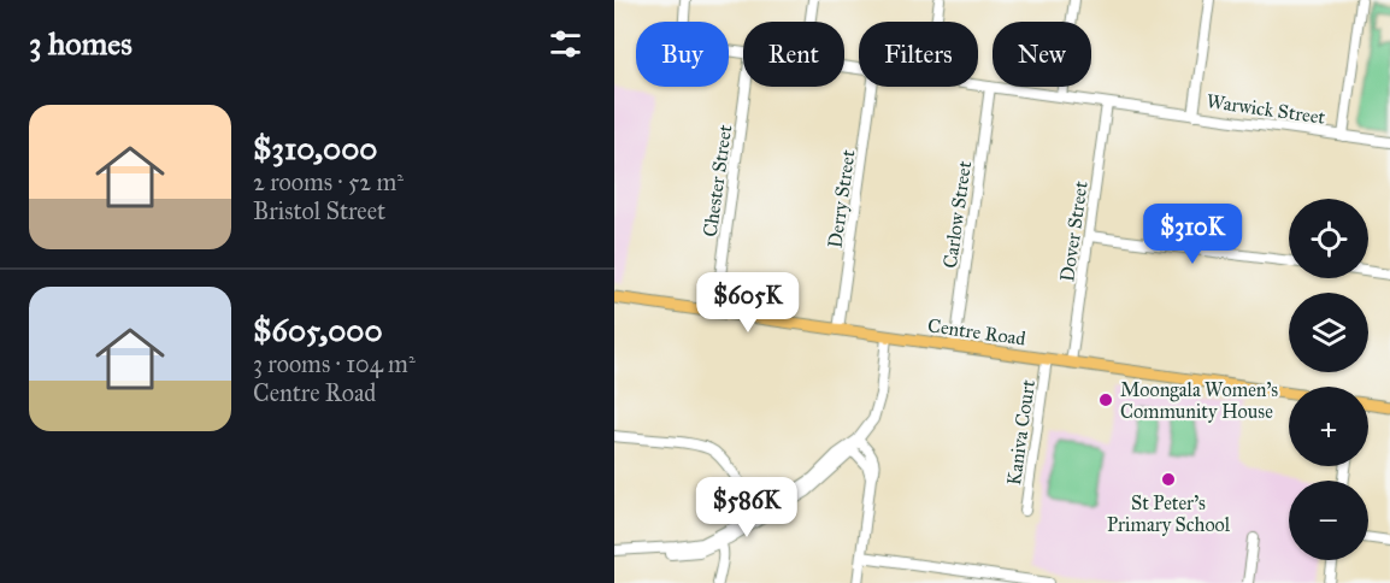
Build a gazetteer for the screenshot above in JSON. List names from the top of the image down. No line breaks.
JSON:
{"streets":{"main road":["Centre Road"],"street":["Warwick Street","Chester Street","Derry Street","Carlow Street","Dover Street","Kaniva Court"]},"crossings":[["Warwick Street","Carlow Street"],["Warwick Street","Dover Street"],["Chester Street","Centre Road"],["Derry Street","Centre Road"],["Carlow Street","Centre Road"],["Dover Street","Centre Road"],["Centre Road","Kaniva Court"]],"places":["Moongala Women's Community House","St Peter's Primary School"],"page":{"heading":"3 homes","chip":["Buy","Rent","Filters","New"],"list":[{"name":"$310,000","note":"2 rooms · 52 m² · Bristol Street"},{"name":"$605,000","note":"3 rooms · 104 m² · Centre Road"}],"map_buttons":["+","−"],"price":["$310K","$605K","$586K"]}}
